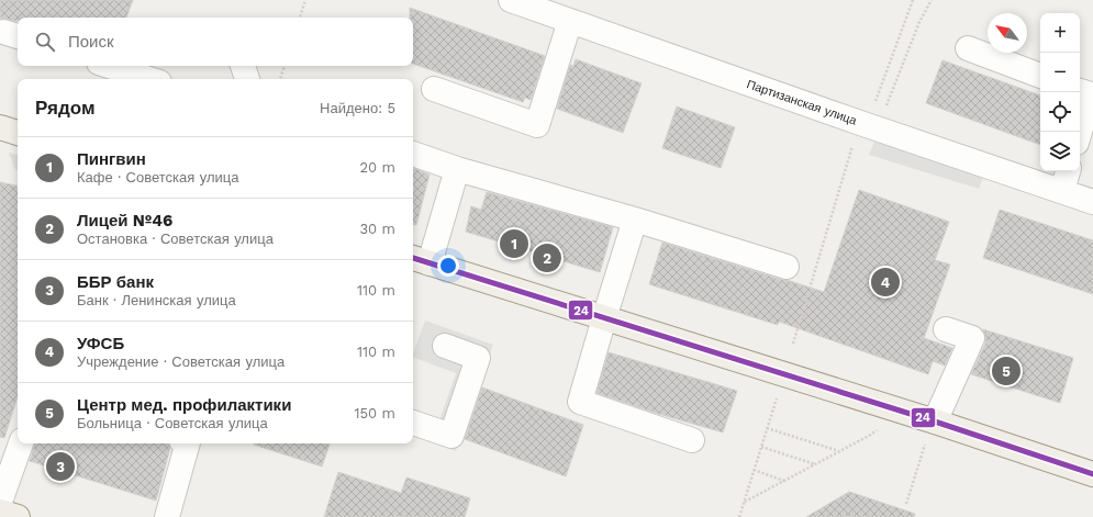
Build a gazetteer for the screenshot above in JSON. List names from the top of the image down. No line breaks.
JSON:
{"streets":{"street":["Партизанская улица"]},"lines":["transit line 24"],"north":"top left","page":{"map_buttons":["+","−"],"search":"Поиск","heading":["Рядом","Найдено: 5"],"list":[{"mark":"1","name":"Пингвин","note":"Кафе · Советская улица","value":"20 m"},{"mark":"2","name":"Лицей №46","note":"Остановка · Советская улица","value":"30 m"},{"mark":"3","name":"ББР банк","note":"Банк · Ленинская улица","value":"110 m"},{"mark":"4","name":"УФСБ","note":"Учреждение · Советская улица","value":"110 m"},{"mark":"5","name":"Центр мед. профилактики","note":"Больница · Советская улица","value":"150 m"}],"pins":["1","2","4","5","3"]}}
